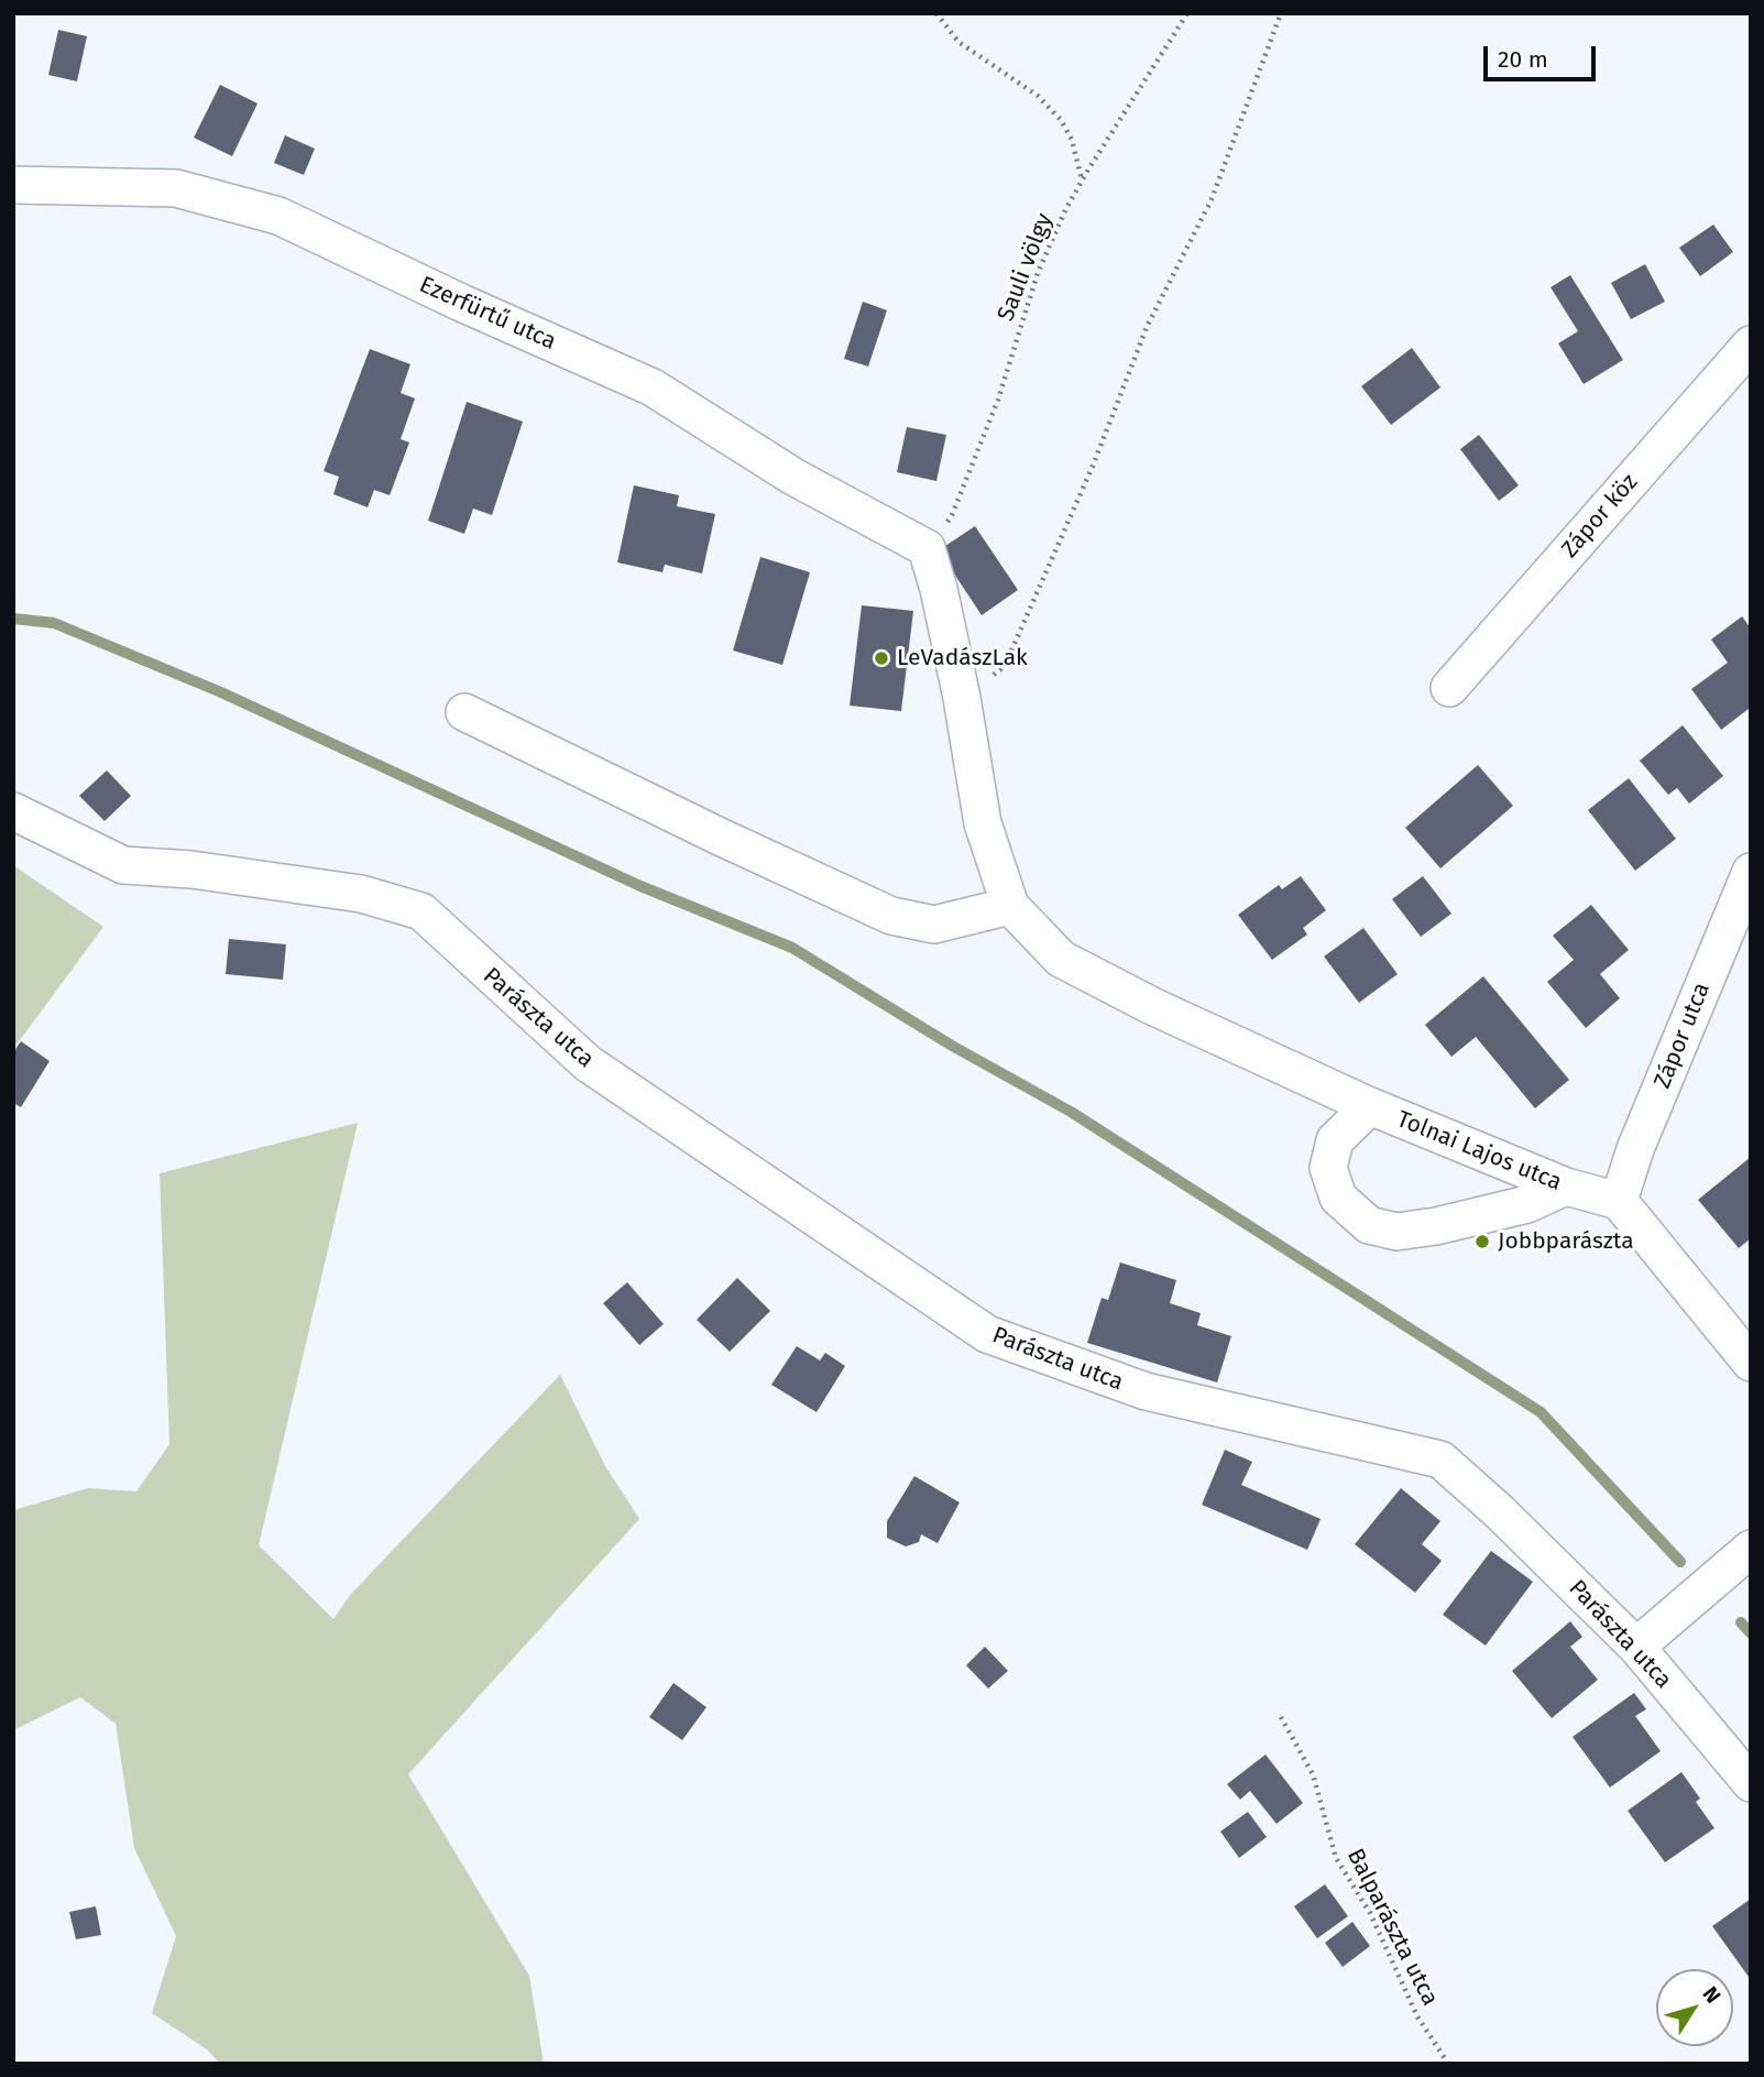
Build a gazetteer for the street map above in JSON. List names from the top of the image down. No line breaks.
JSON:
{"streets":{"street":["Ezerfürtű utca","Zápor köz","Parászta utca","Zápor utca","Tolnai Lajos utca"],"path":["Sauli völgy","Balparászta utca"]},"crossings":[["Sauli völgy","Ezerfürtű utca"],["Zápor utca","Tolnai Lajos utca"]],"places":["LeVadászLak","Jobbparászta"],"scale_bar":"20 m","north":"top right"}
